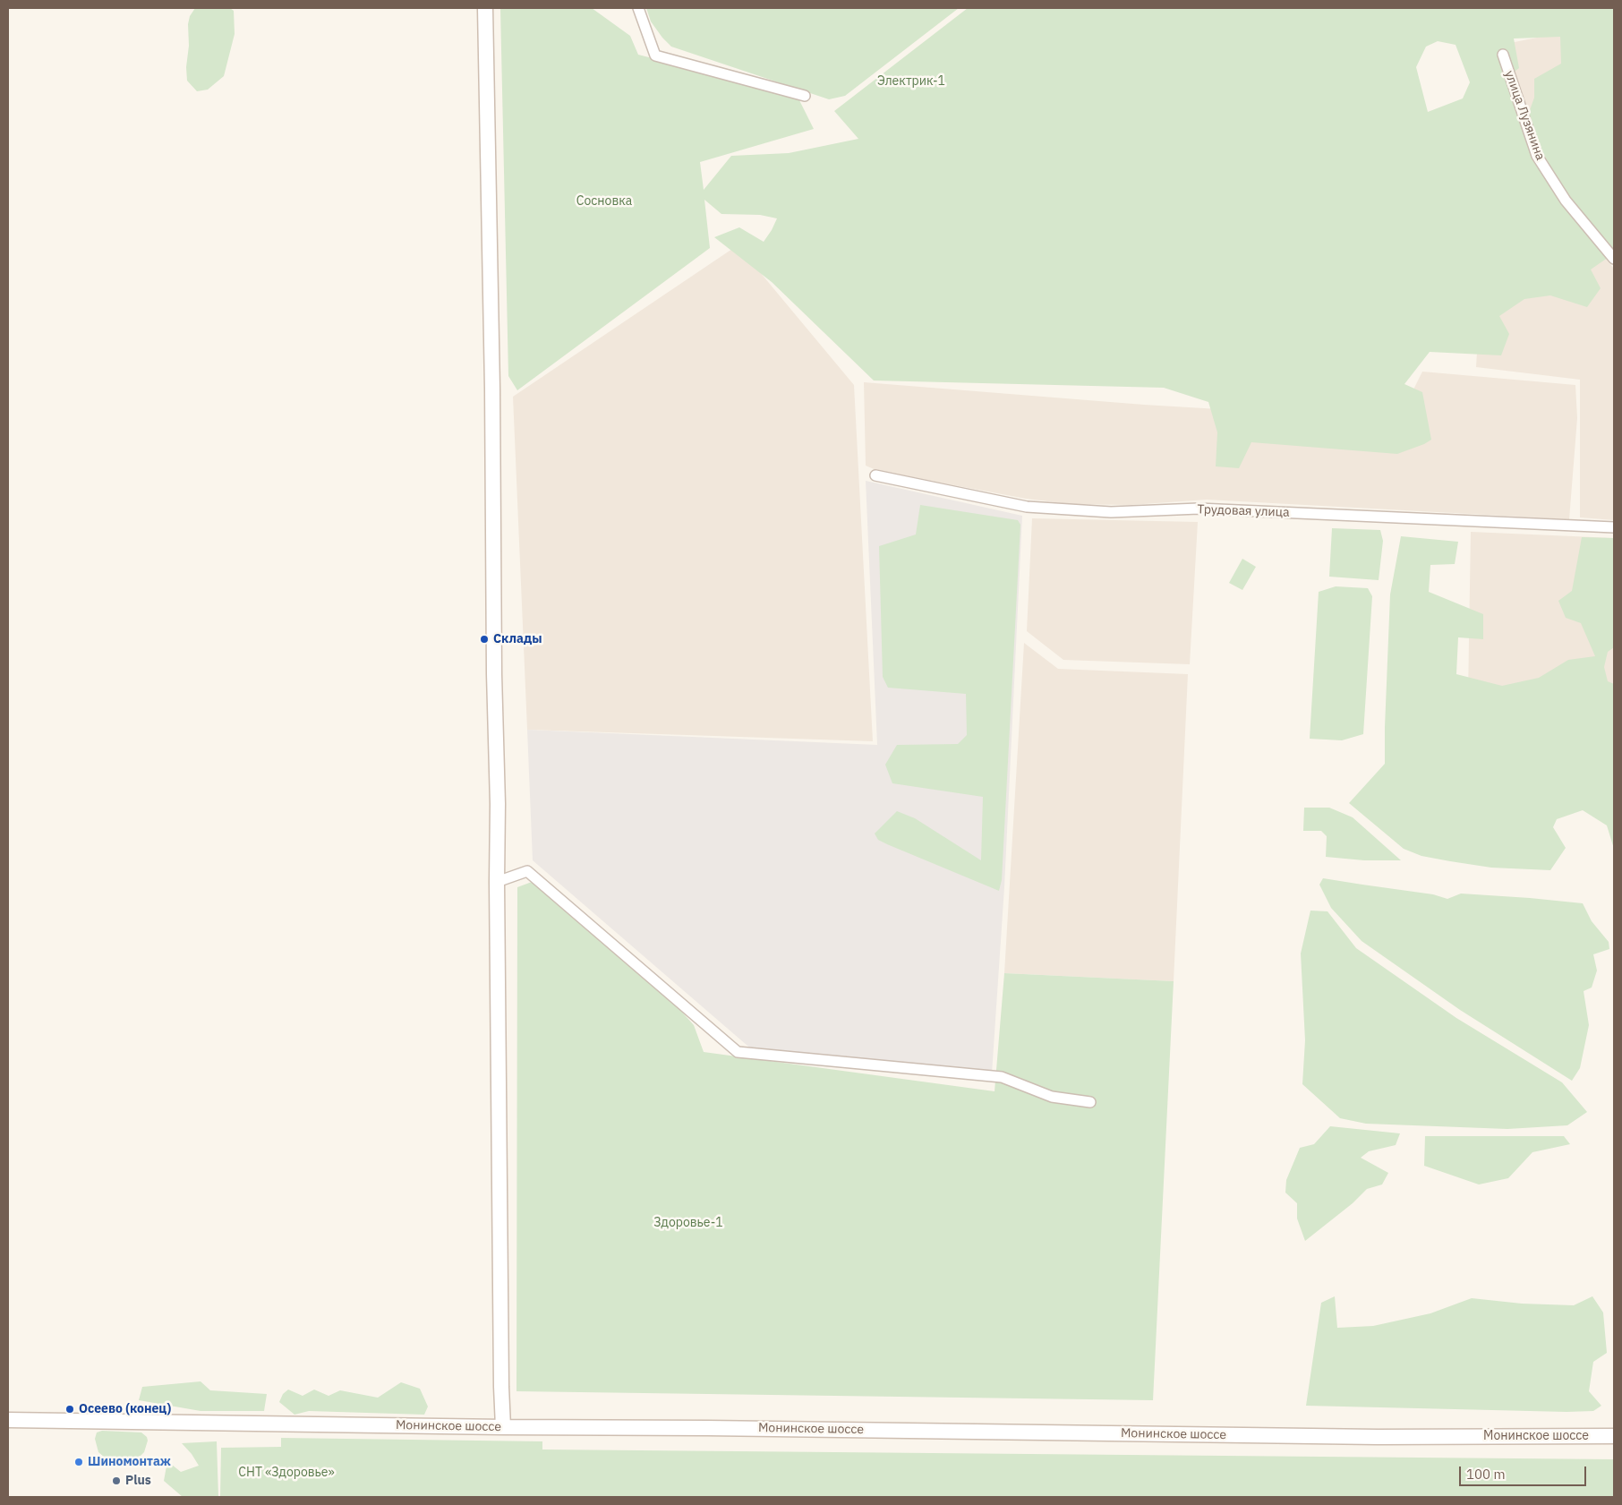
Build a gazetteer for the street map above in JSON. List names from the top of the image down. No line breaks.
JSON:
{"streets":{"main road":["Монинское шоссе"],"street":["улица Лузянина","Трудовая улица"]},"parks":["Электрик-1","Сосновка","Здоровье-1","СНТ «Здоровье»"],"places":["Склады","Осеево (конец)","Шиномонтаж","Plus"],"scale_bar":"100 m"}
